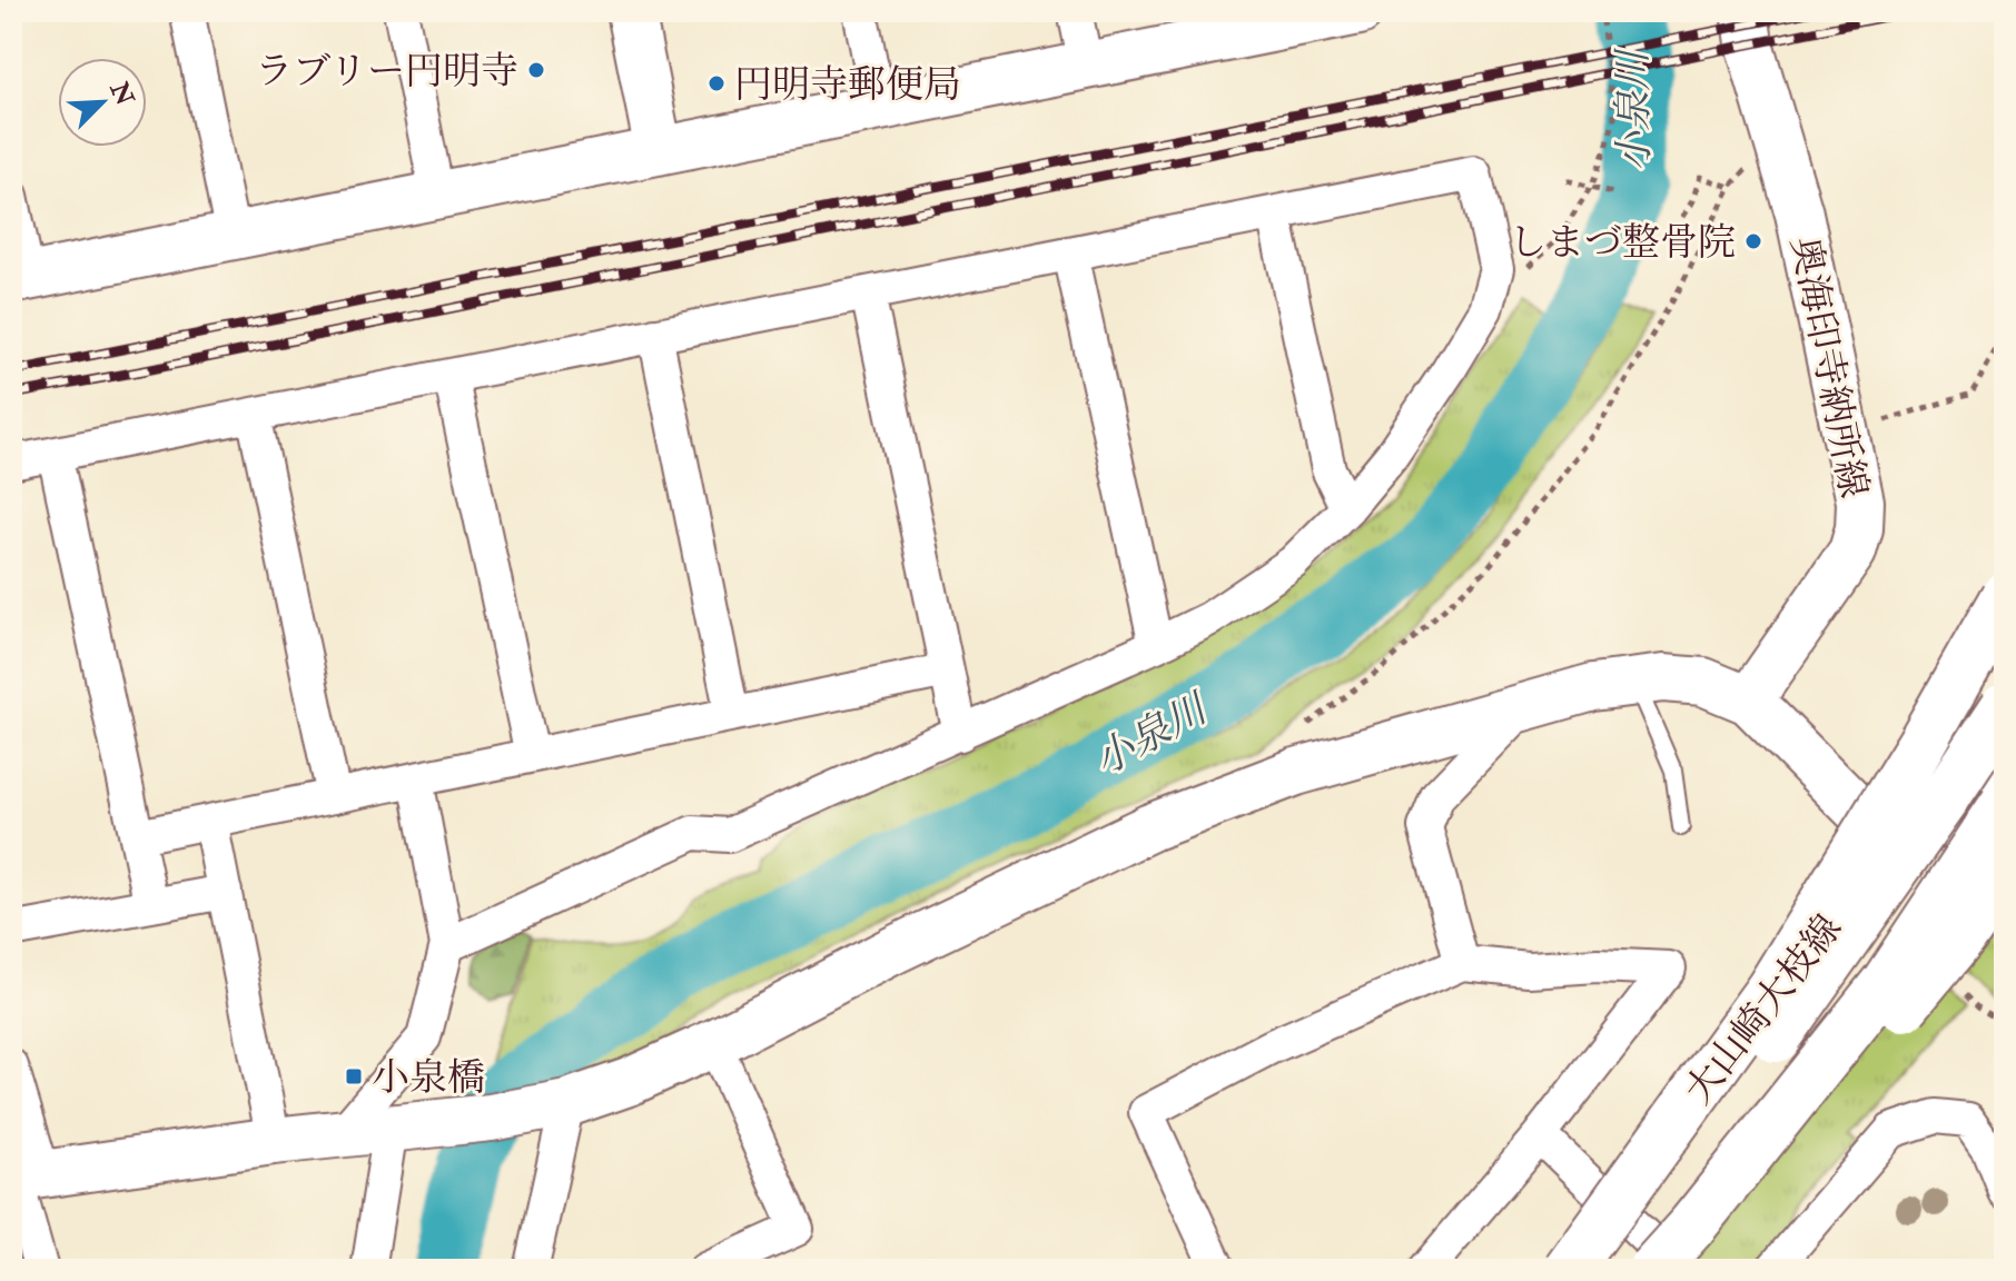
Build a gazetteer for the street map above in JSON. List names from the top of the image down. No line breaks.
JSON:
{"streets":{"main road":["大山崎大枝線"],"street":["奥海印寺納所線"]},"water":["小泉川"],"places":{"other":["ラブリー円明寺","円明寺郵便局","しまづ整骨院"],"transit":["小泉橋"]},"north":"top right"}
